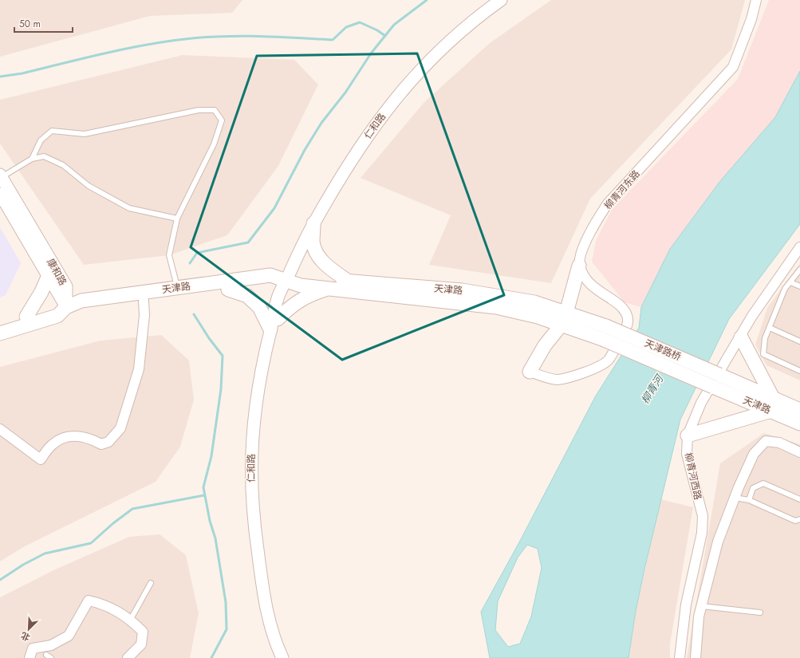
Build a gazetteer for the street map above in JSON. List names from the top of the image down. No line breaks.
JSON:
{"streets":{"main road":["天津路","天津路桥"],"street":["仁和路","柳青河东路","康和路","柳青河西路"]},"crossings":[["仁和路","天津路"],["康和路","天津路"],["天津路","天津路桥"]],"water":["柳青河"],"scale_bar":"50 m","north":"bottom left"}
